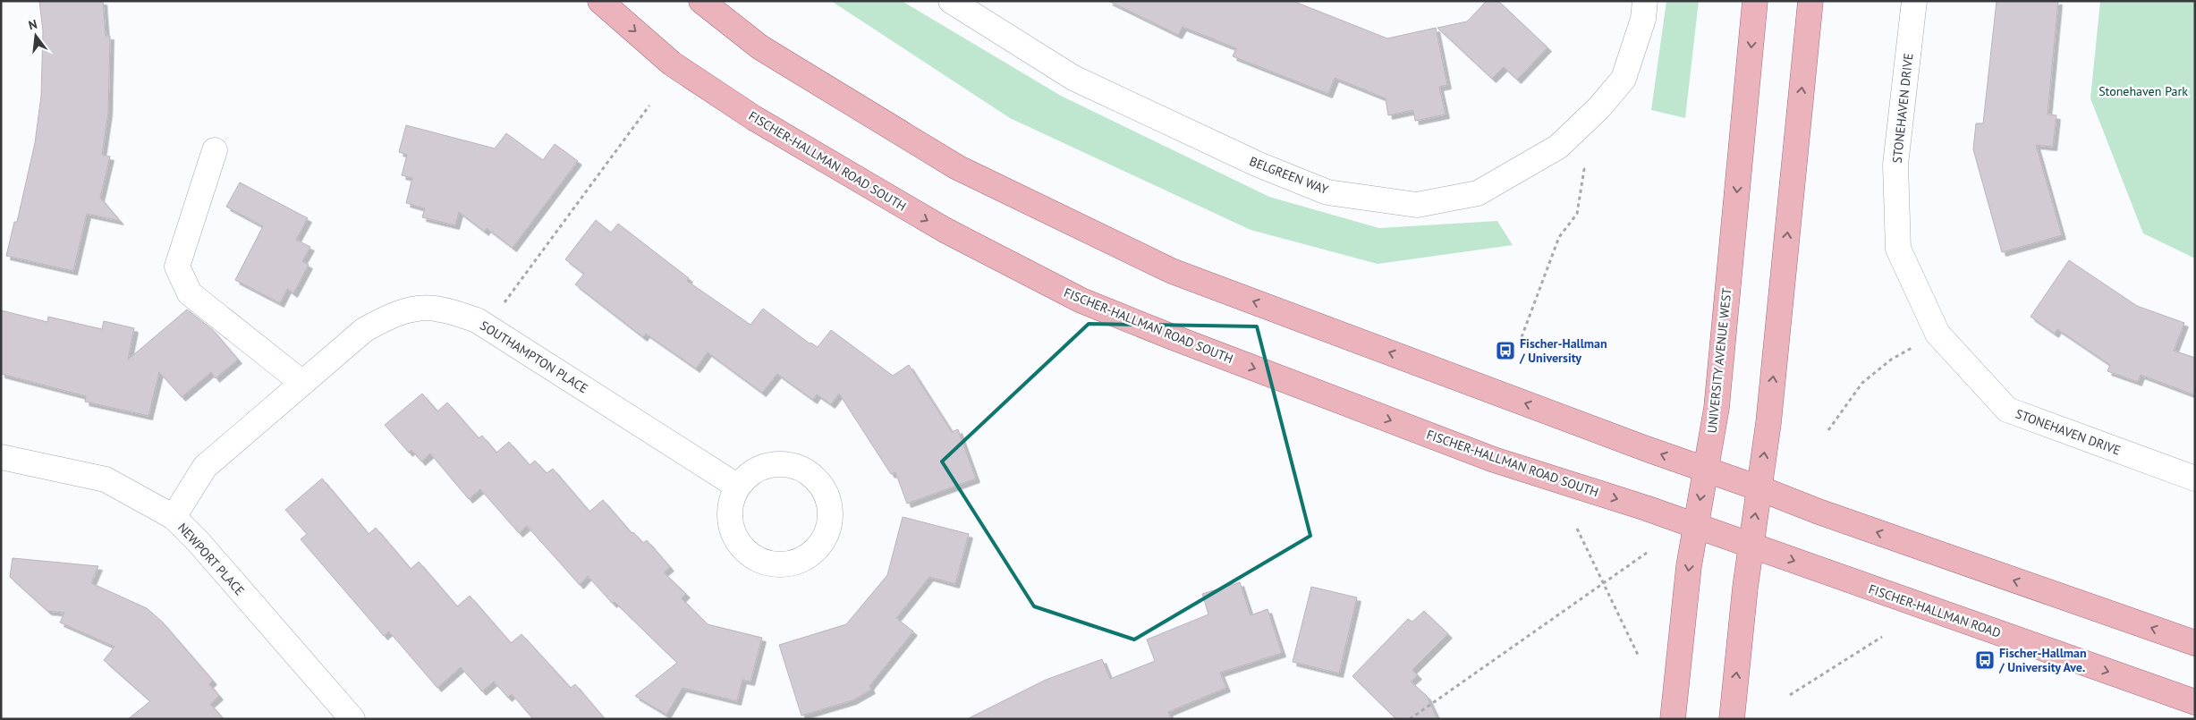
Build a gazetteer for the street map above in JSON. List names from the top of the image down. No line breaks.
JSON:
{"streets":{"main road":["FISCHER-HALLMAN ROAD SOUTH","UNIVERSITY AVENUE WEST","FISCHER-HALLMAN ROAD"],"street":["STONEHAVEN DRIVE","BELGREEN WAY","SOUTHAMPTON PLACE","NEWPORT PLACE"]},"crossings":[["FISCHER-HALLMAN ROAD SOUTH","UNIVERSITY AVENUE WEST"],["FISCHER-HALLMAN ROAD SOUTH","FISCHER-HALLMAN ROAD"],["SOUTHAMPTON PLACE","NEWPORT PLACE"]],"parks":["Stonehaven Park"],"places":{"bus stop":["Fischer-Hallman / University","Fischer-Hallman / University Ave."]},"north":"top"}
